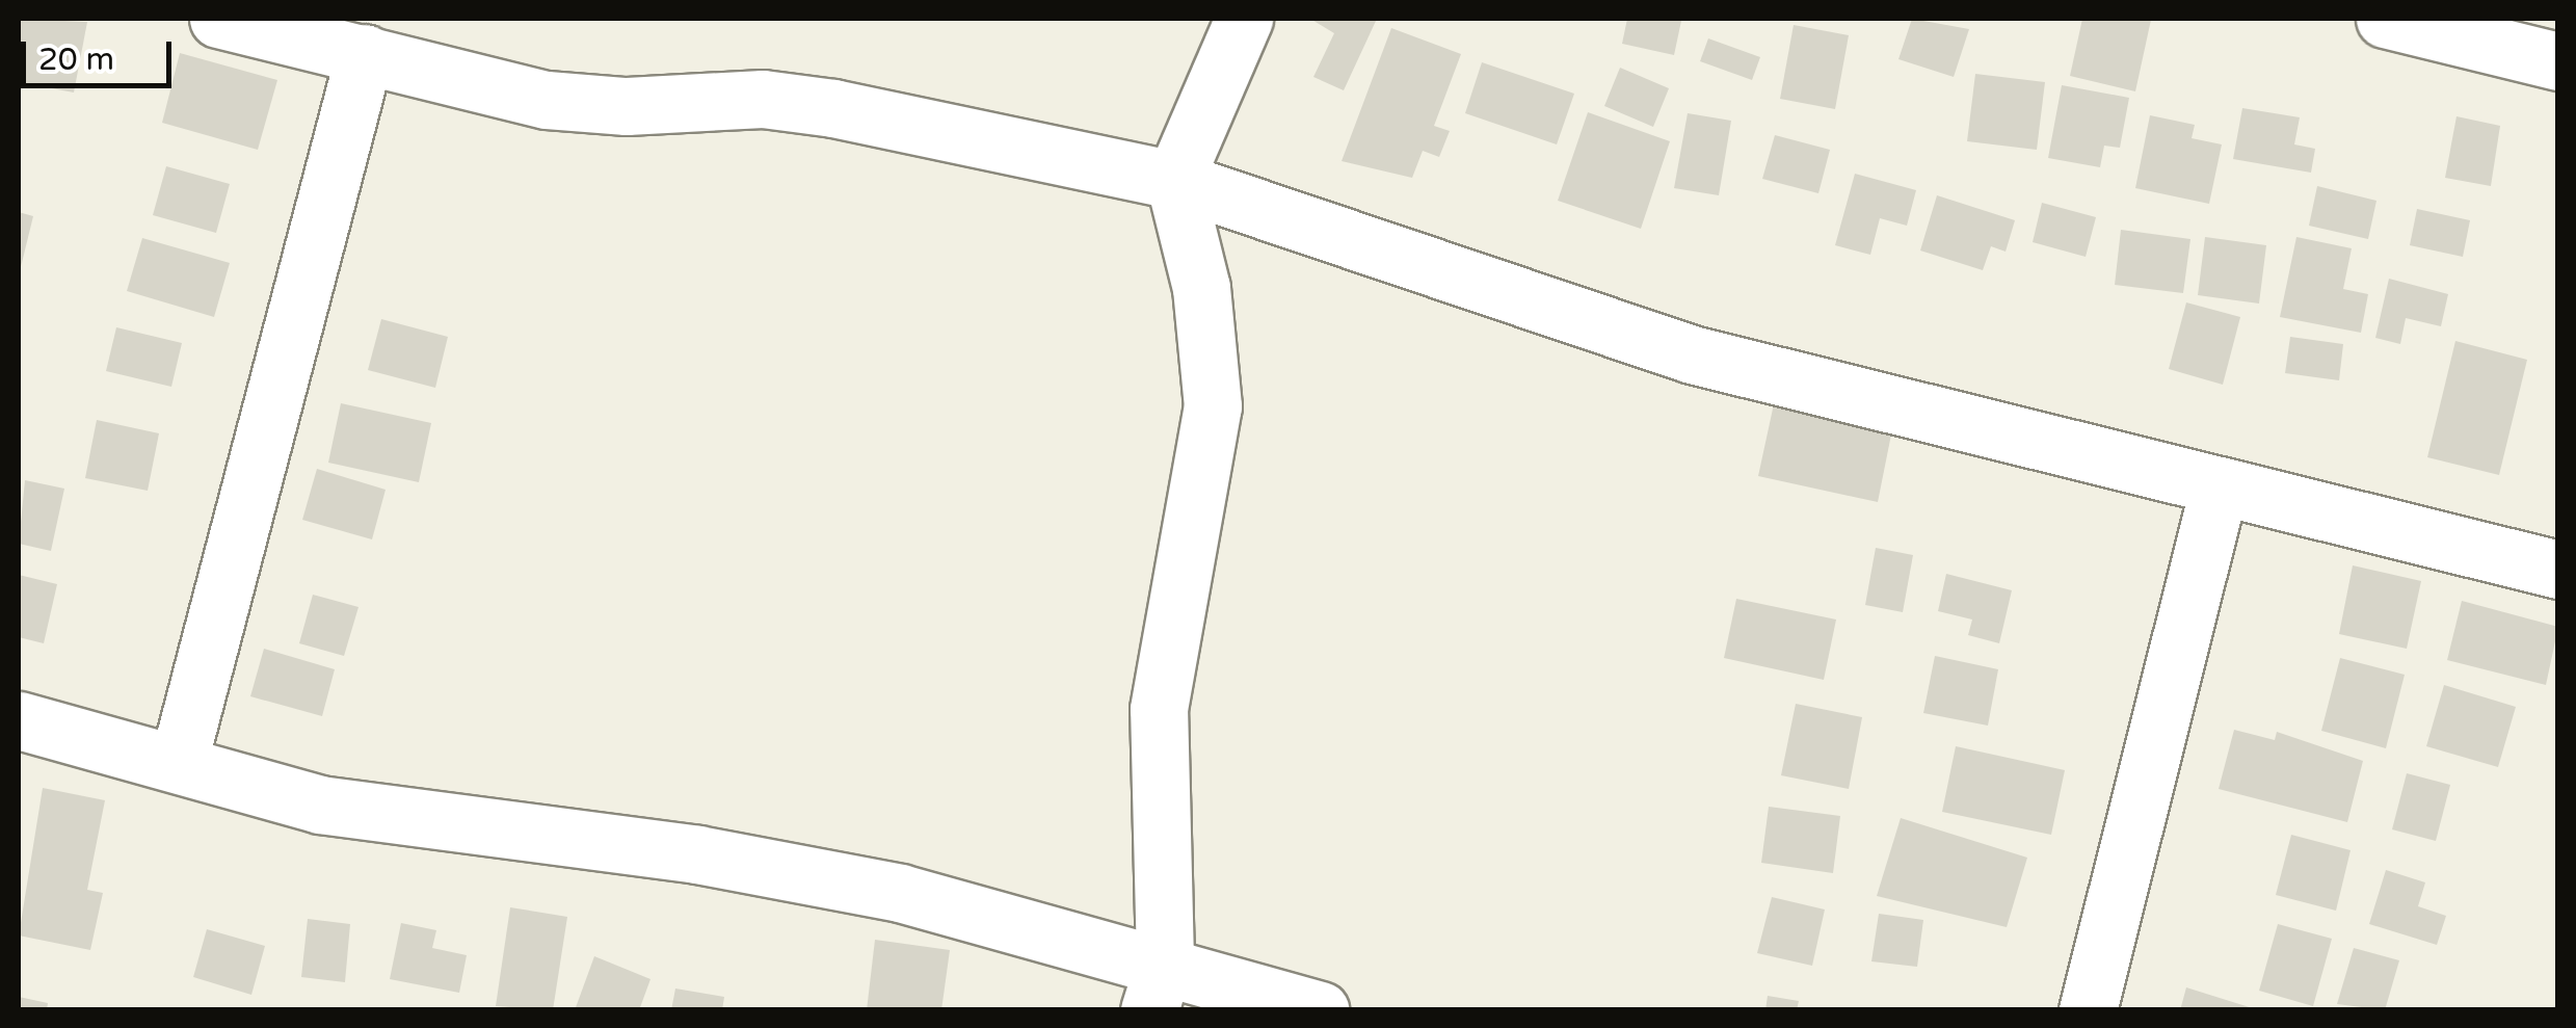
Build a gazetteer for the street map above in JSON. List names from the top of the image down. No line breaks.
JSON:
{"scale_bar":"20 m"}
